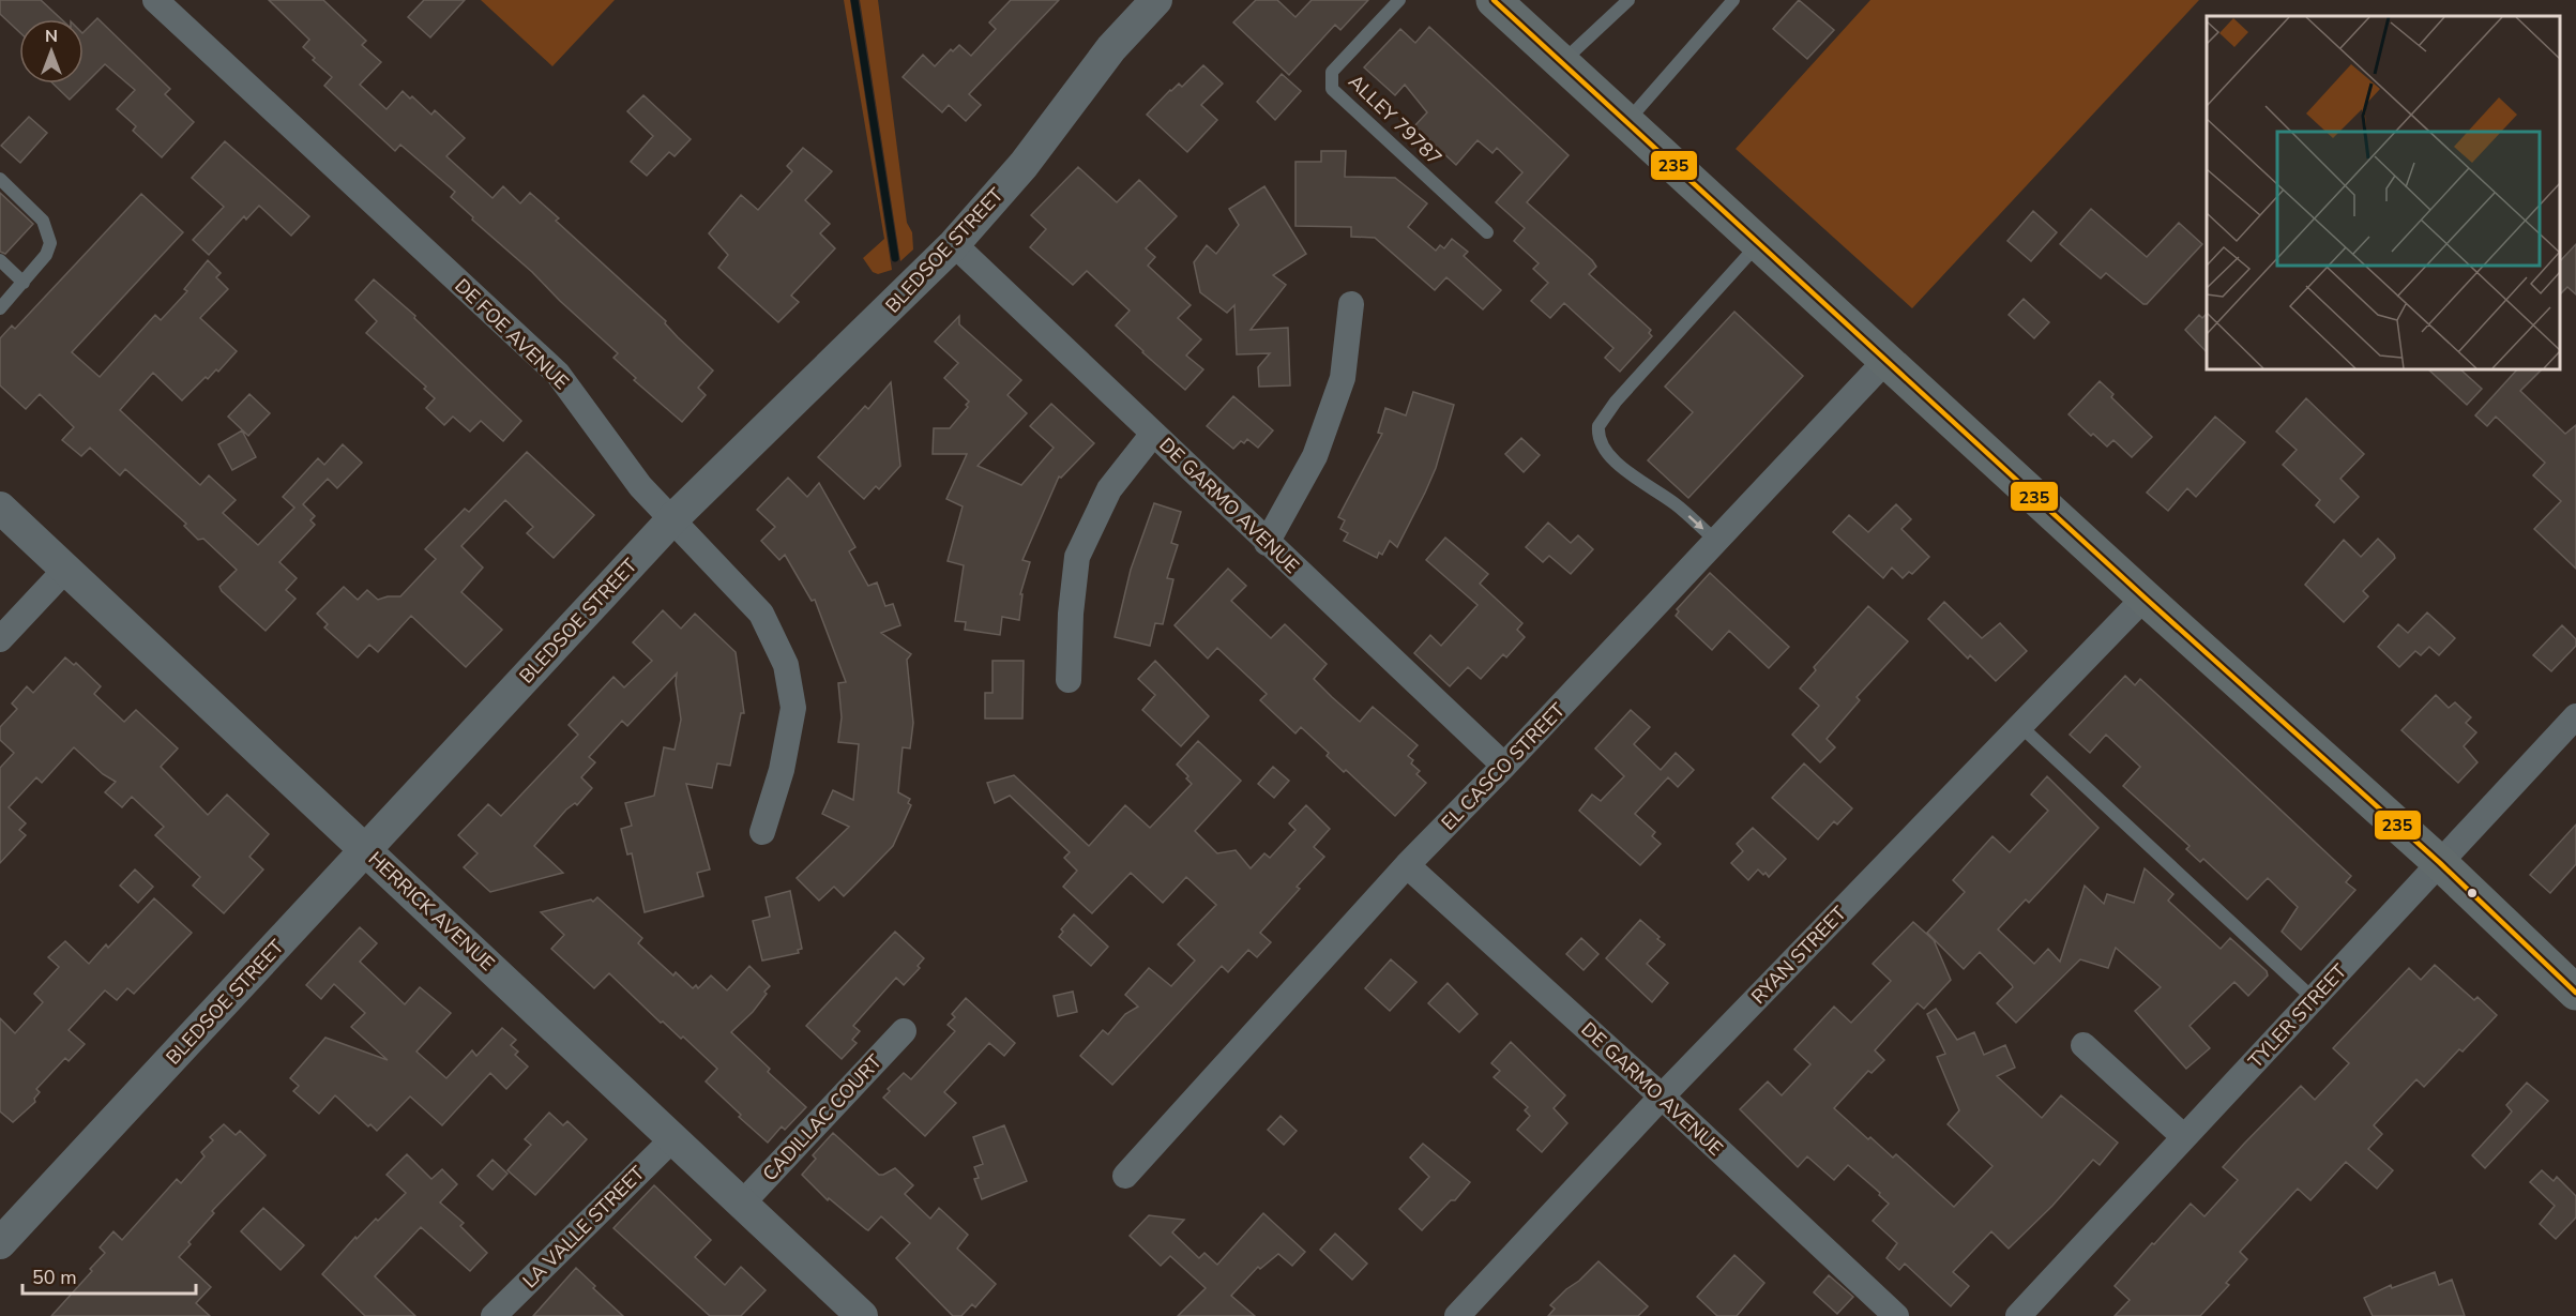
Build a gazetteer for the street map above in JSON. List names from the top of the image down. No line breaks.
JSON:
{"streets":{"street":["BLEDSOE STREET","DE FOE AVENUE","DE GARMO AVENUE","EL CASCO STREET","HERRICK AVENUE","RYAN STREET","TYLER STREET","CADILLAC COURT","LA VALLE STREET"],"lane":["ALLEY 79787"]},"crossings":[["BLEDSOE STREET","DE FOE AVENUE"],["BLEDSOE STREET","DE GARMO AVENUE"],["BLEDSOE STREET","HERRICK AVENUE"],["DE GARMO AVENUE","EL CASCO STREET"],["DE GARMO AVENUE","RYAN STREET"],["HERRICK AVENUE","CADILLAC COURT"],["HERRICK AVENUE","LA VALLE STREET"]],"lines":["transit line 235"],"scale_bar":"50 m","north":"top"}
